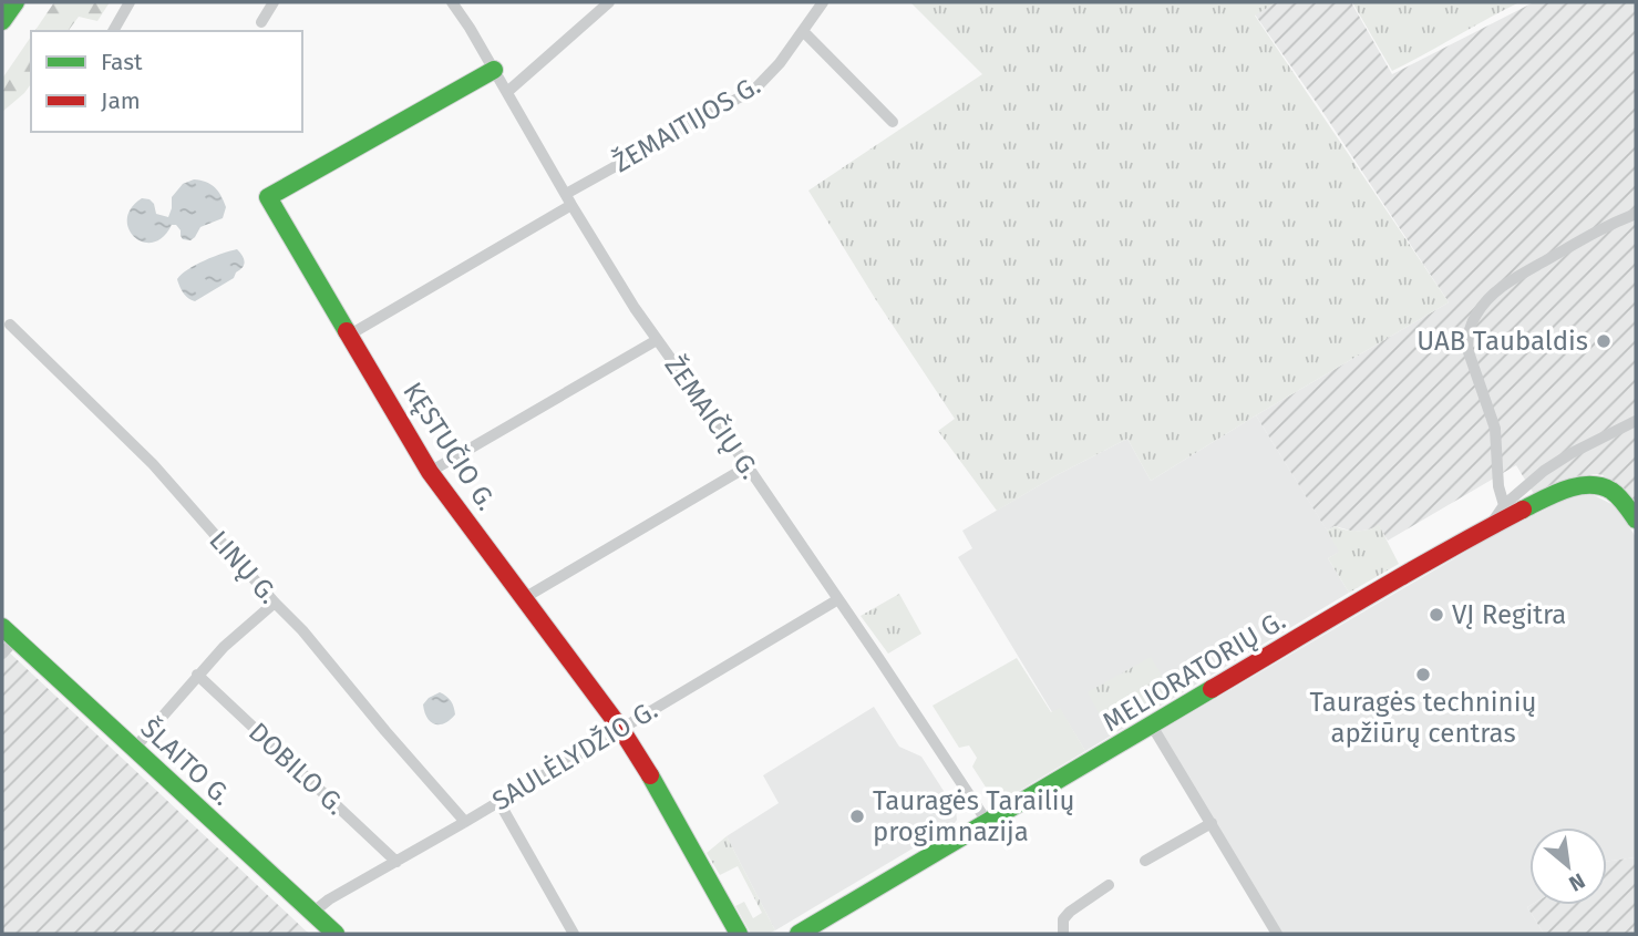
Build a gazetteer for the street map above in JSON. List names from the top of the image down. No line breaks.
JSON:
{"streets":{"main road":["KĘSTUČIO G.","MELIORATORIŲ G.","ŠLAITO G."],"street":["ŽEMAITIJOS G.","ŽEMAIČIŲ G.","LINŲ G.","SAULĖLYDŽIO G.","DOBILO G."]},"crossings":[["ŽEMAITIJOS G.","ŽEMAIČIŲ G."],["ŽEMAITIJOS G.","KĘSTUČIO G."],["ŽEMAIČIŲ G.","KĘSTUČIO G."],["ŽEMAIČIŲ G.","MELIORATORIŲ G."],["ŽEMAIČIŲ G.","SAULĖLYDŽIO G."],["KĘSTUČIO G.","SAULĖLYDŽIO G."],["LINŲ G.","SAULĖLYDŽIO G."],["SAULĖLYDŽIO G.","ŠLAITO G."],["SAULĖLYDŽIO G.","DOBILO G."]],"places":["UAB Taubaldis","VĮ Regitra","Tauragės techninių apžiūrų centras","Tauragės Tarailių progimnazija"],"legend":["Fast","Jam"],"north":"bottom right"}
